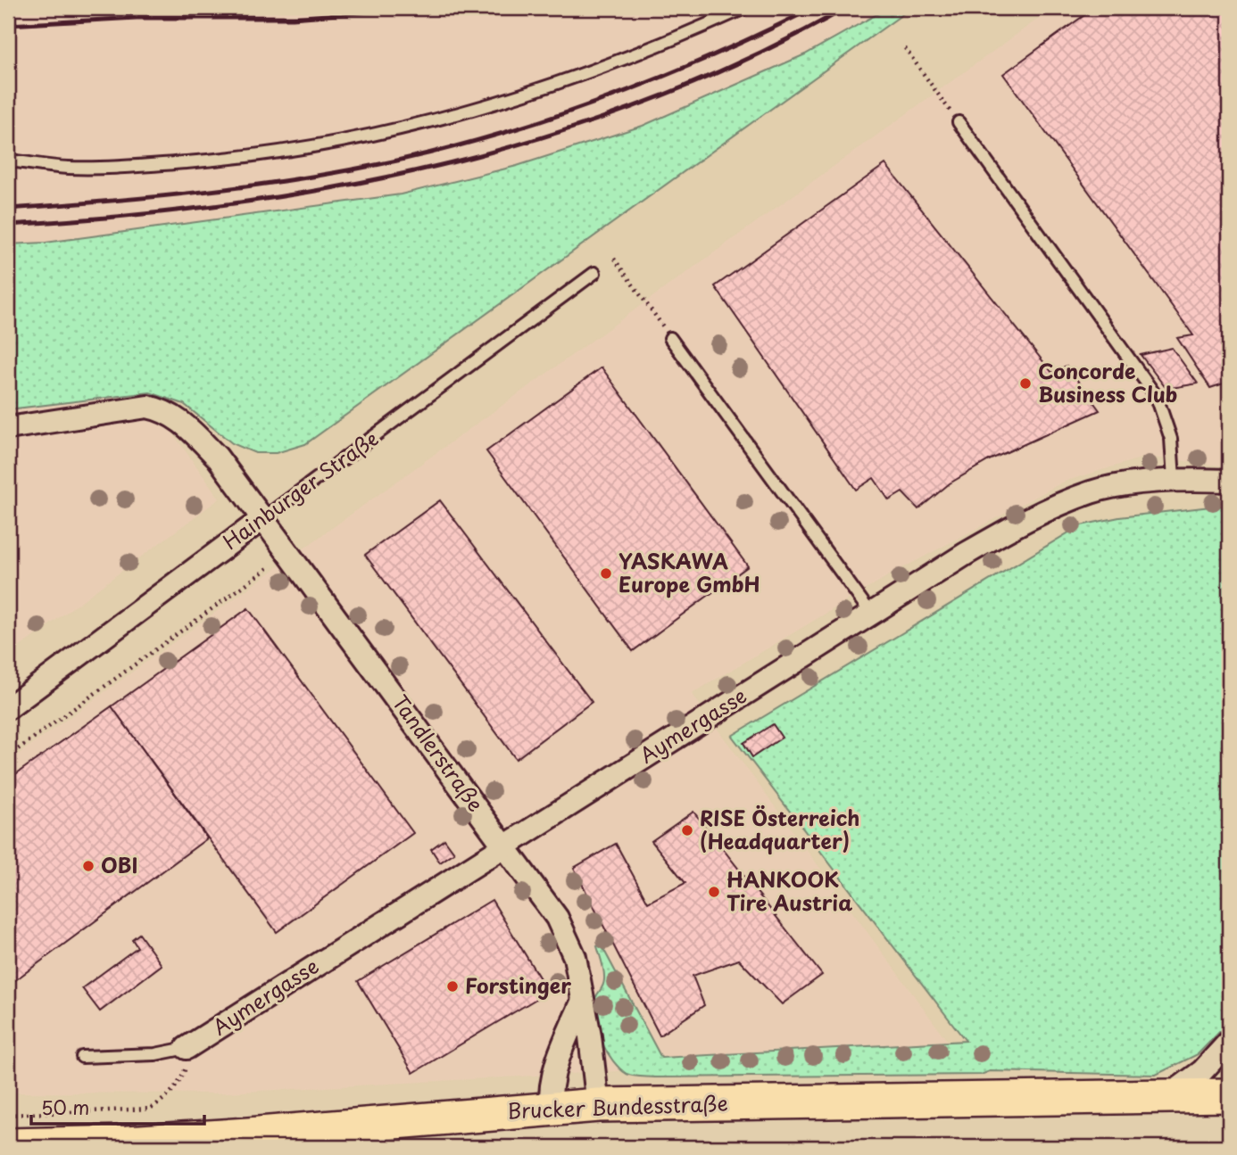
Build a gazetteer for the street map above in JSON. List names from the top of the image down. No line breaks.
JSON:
{"streets":{"main road":["Brucker Bundesstraße"],"street":["Hainburger Straße","Aymergasse","Tandlerstraße"]},"crossings":[["Hainburger Straße","Tandlerstraße"],["Aymergasse","Tandlerstraße"],["Tandlerstraße","Brucker Bundesstraße"]],"places":["Concorde Business Club","YASKAWA Europe GmbH","RISE Österreich (Headquarter)","OBI","HANKOOK Tire Austria","Forstinger"],"scale_bar":"50 m"}
